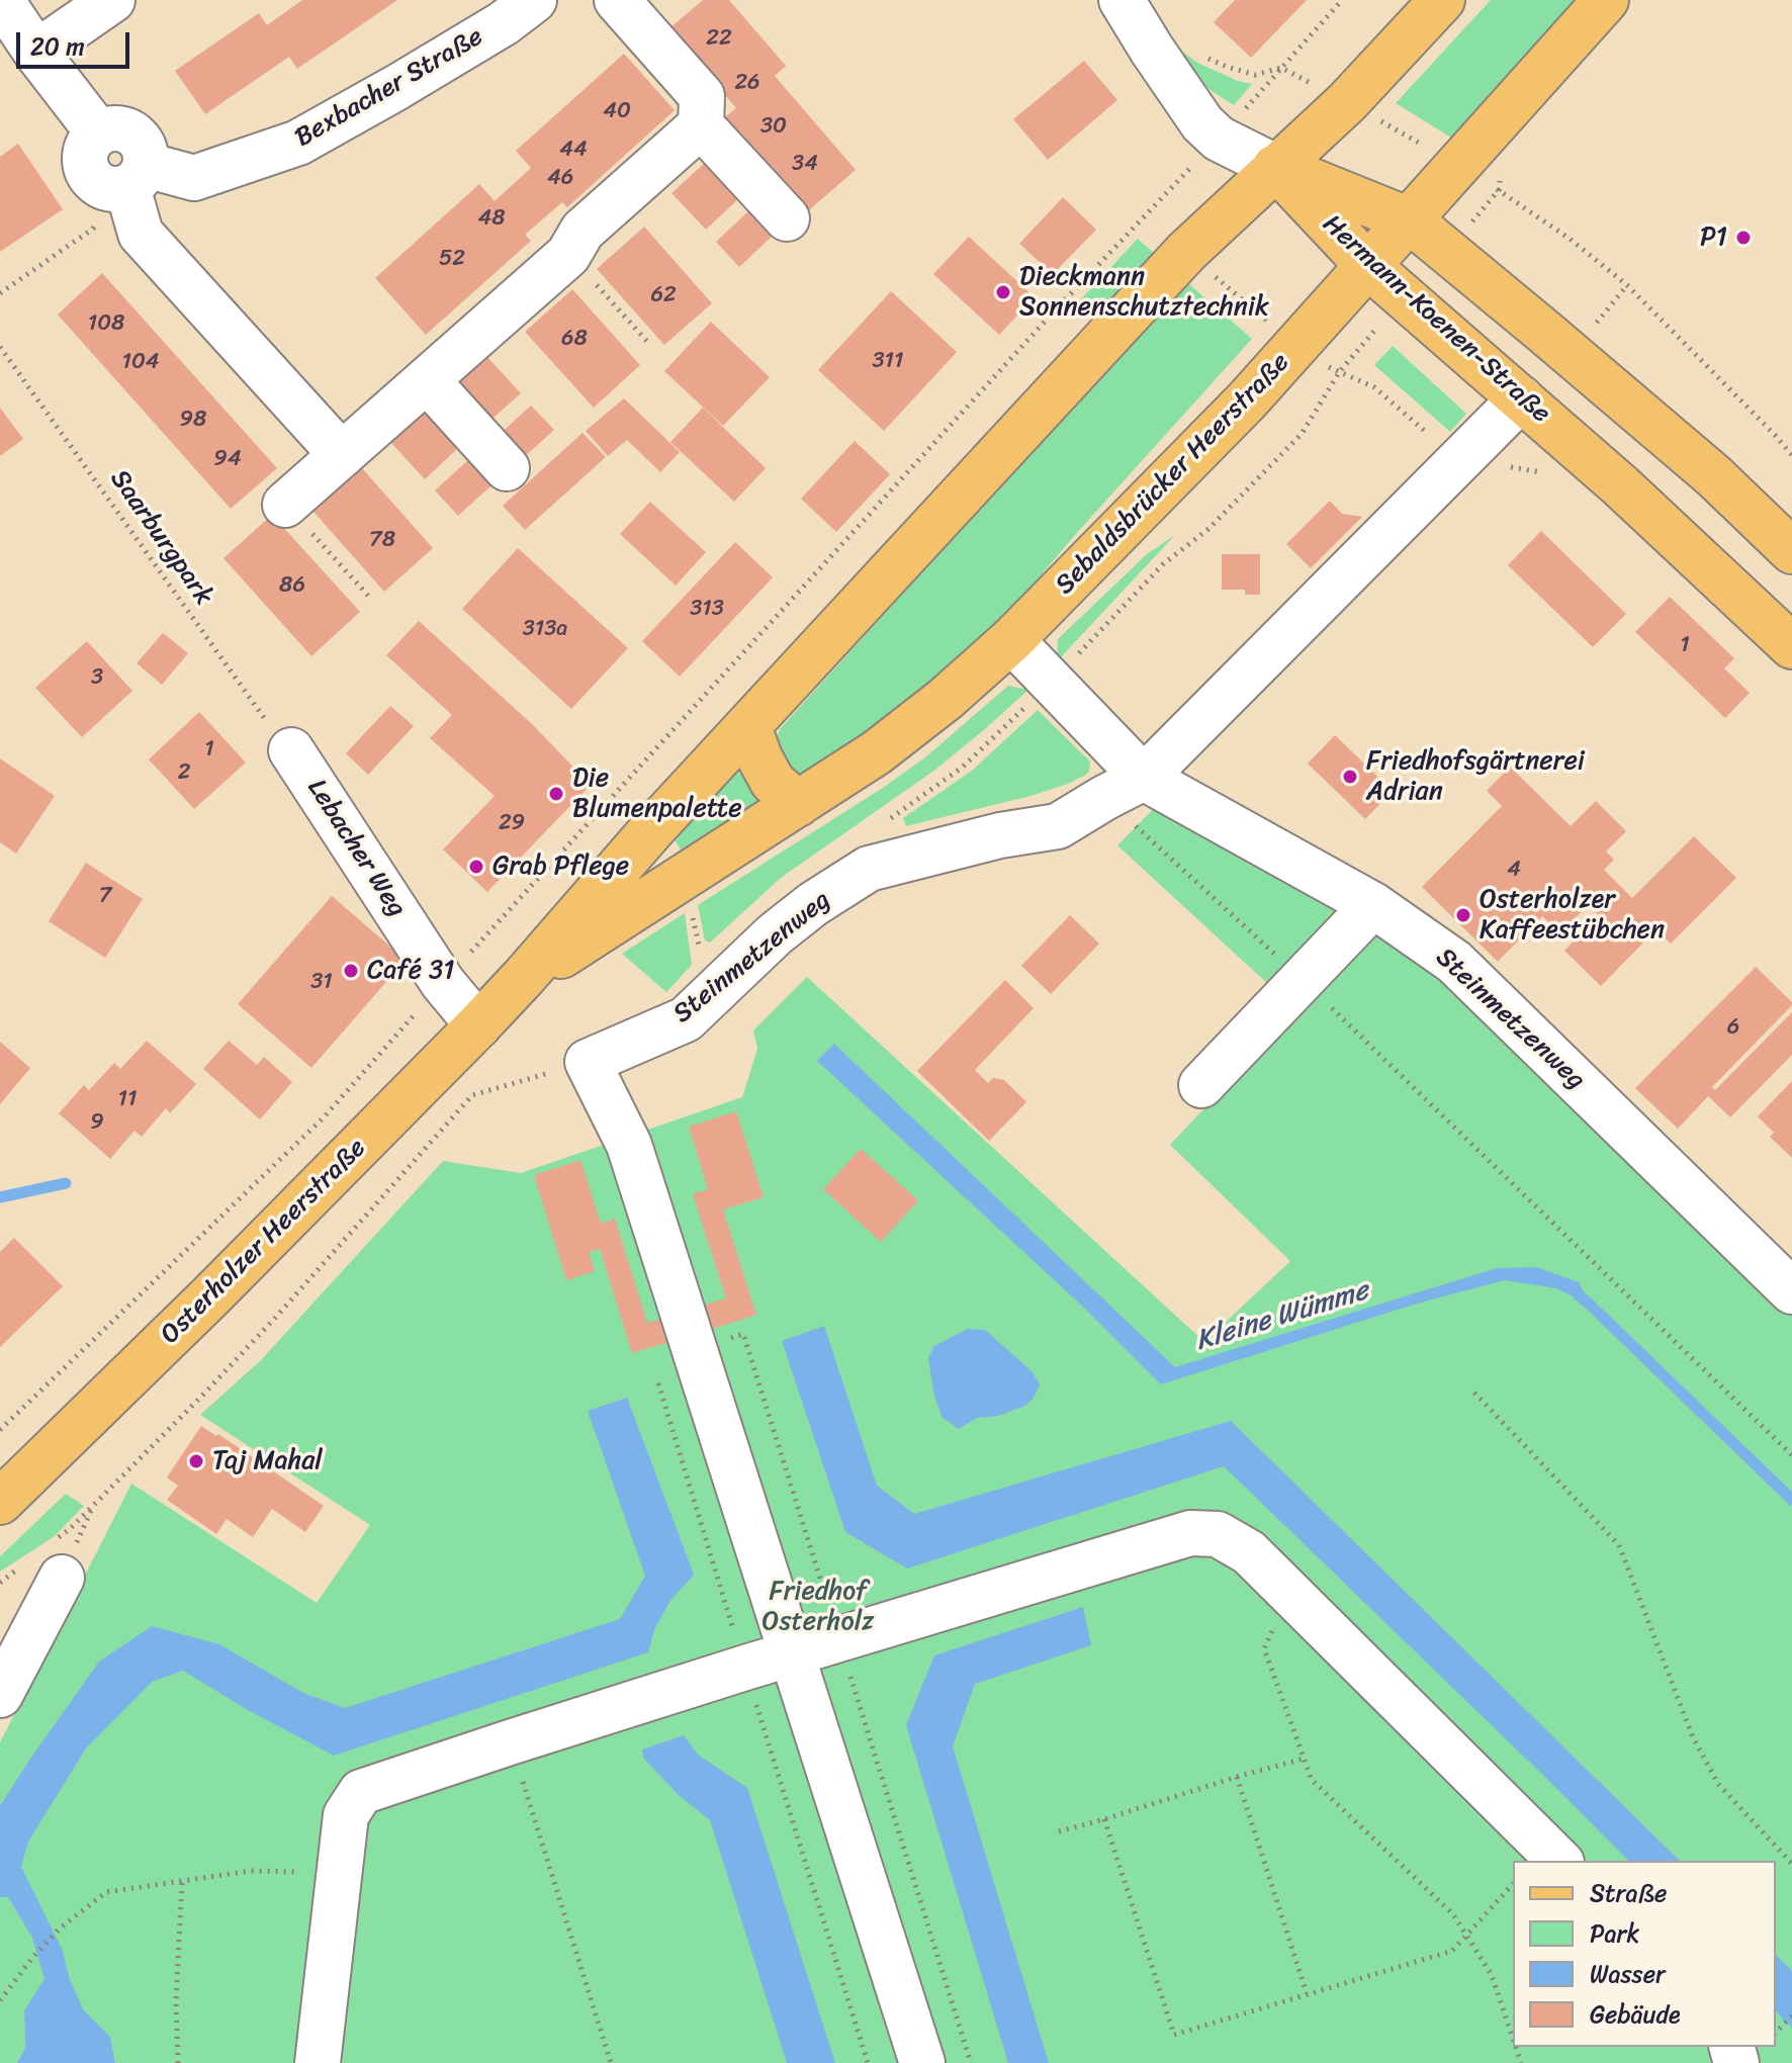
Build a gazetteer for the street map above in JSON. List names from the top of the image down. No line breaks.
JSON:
{"streets":{"main road":["Hermann-Koenen-Straße","Sebaldsbrücker Heerstraße","Osterholzer Heerstraße"],"street":["Bexbacher Straße","Lebacher Weg","Steinmetzenweg"],"path":["Saarburgpark"]},"crossings":[["Hermann-Koenen-Straße","Sebaldsbrücker Heerstraße"],["Hermann-Koenen-Straße","Steinmetzenweg"],["Sebaldsbrücker Heerstraße","Steinmetzenweg"],["Sebaldsbrücker Heerstraße","Osterholzer Heerstraße"],["Saarburgpark","Lebacher Weg"],["Lebacher Weg","Osterholzer Heerstraße"]],"water":["Kleine Wümme"],"parks":["Friedhof Osterholz"],"places":["P1","Dieckmann Sonnenschutztechnik","Friedhofsgärtnerei Adrian","Die Blumenpalette","Grab Pflege","Osterholzer Kaffeestübchen","Café 31","Taj Mahal"],"house_numbers":["22","26","40","30","44","34","46","48","52","62","108","68","311","104","98","94","78","86","313","313a","1","3","1","2","29","4","7","31","6","11","9"],"legend":["Straße","Park","Wasser","Gebäude"],"scale_bar":"20 m"}
